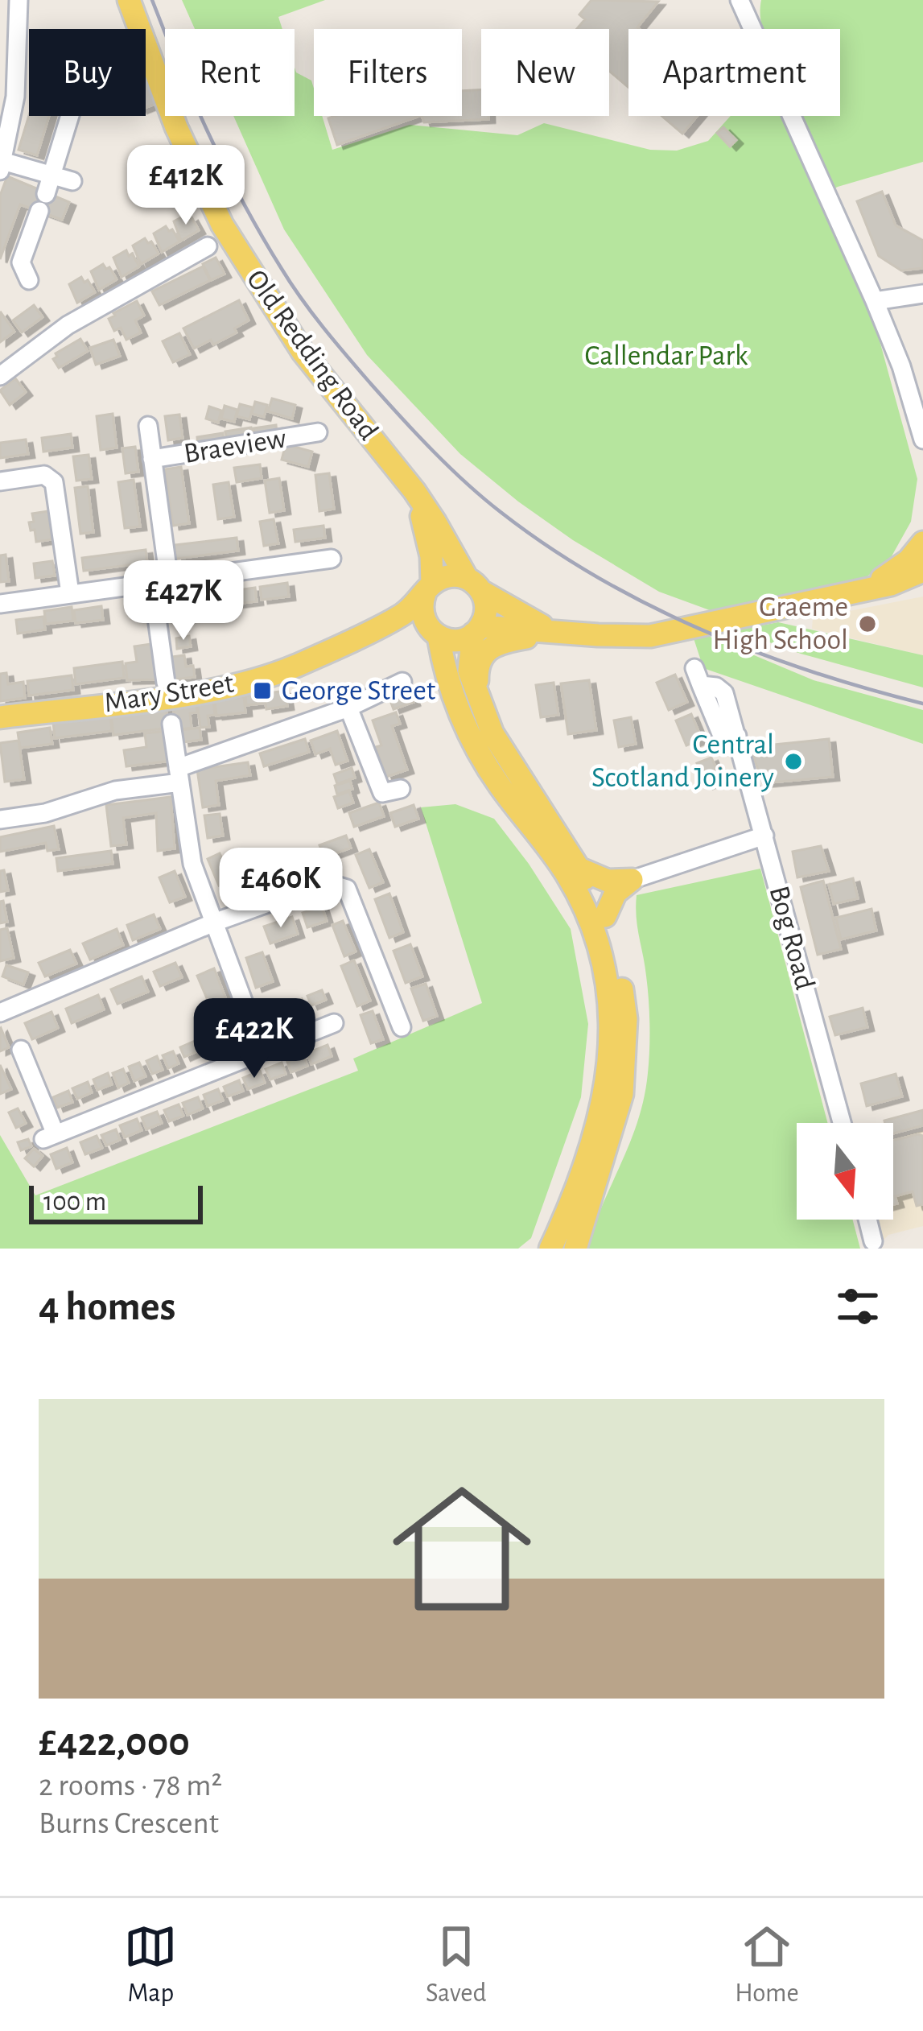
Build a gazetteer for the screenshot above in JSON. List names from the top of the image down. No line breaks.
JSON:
{"streets":{"main road":["Old Redding Road","Mary Street"],"street":["Braeview","Bog Road"]},"crossings":[["Old Redding Road","Mary Street"]],"parks":["Callendar Park"],"places":{"other":["Graeme High School","Central Scotland Joinery"],"transit":["George Street"]},"scale_bar":"100 m","north":"bottom","page":{"chip":["Buy","Rent","Filters","New","Apartment"],"price":["£412K","£427K","£460K","£422K"],"scale":"100 m","heading":"4 homes","list":[{"name":"£422,000","note":"2 rooms · 78 m² · Burns Crescent"}],"tabs":["Map","Saved","Home"]}}
